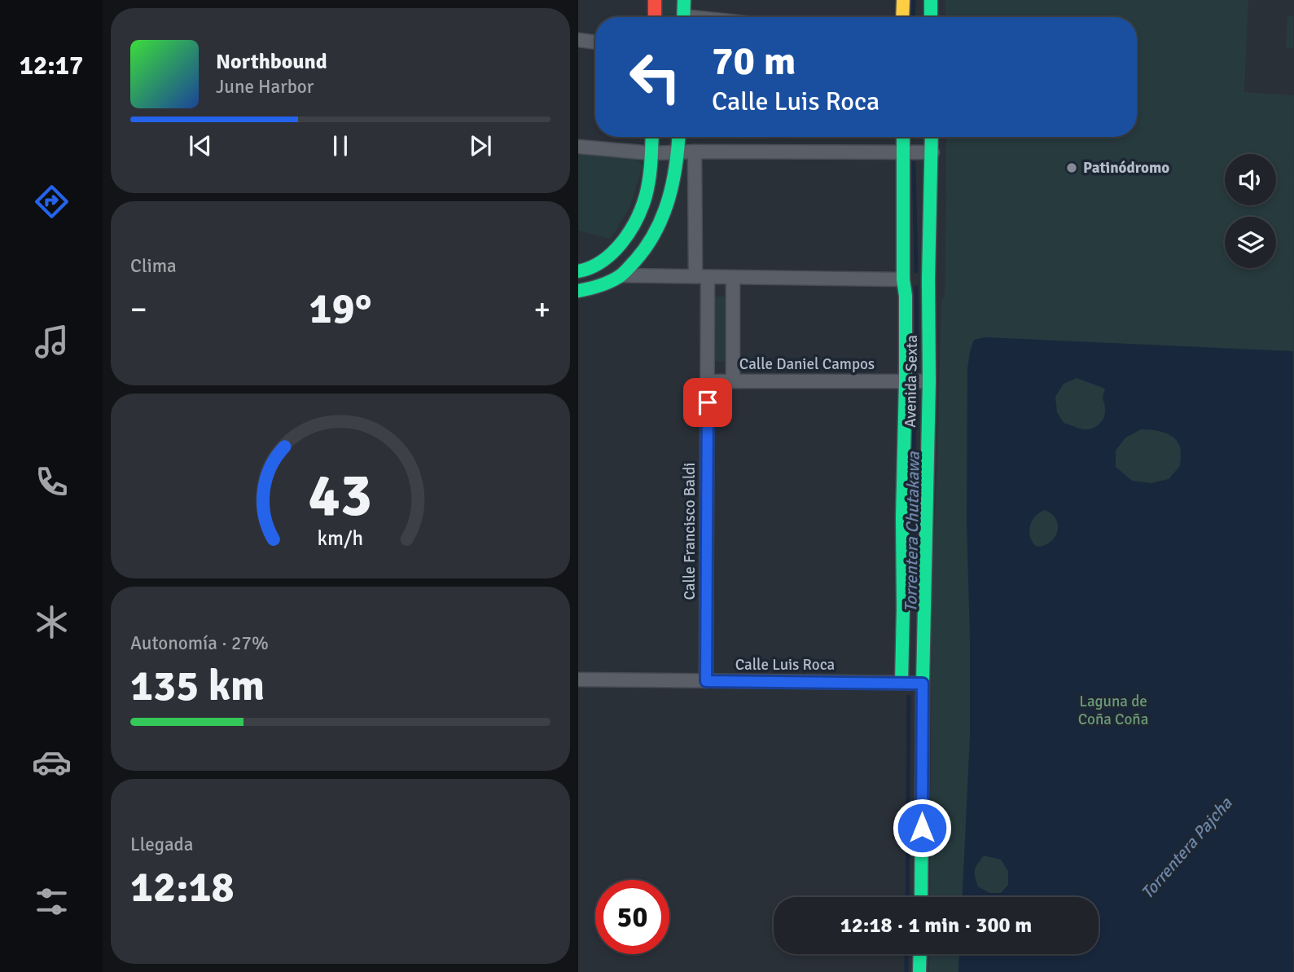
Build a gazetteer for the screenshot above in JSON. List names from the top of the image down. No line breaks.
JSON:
{"streets":{"main road":["Avenida Sexta","Calle Luis Roca"],"street":["Calle Daniel Campos","Calle Francisco Baldi"]},"crossings":[["Calle Daniel Campos","Avenida Sexta"],["Calle Daniel Campos","Calle Francisco Baldi"],["Avenida Sexta","Calle Luis Roca"],["Calle Francisco Baldi","Calle Luis Roca"]],"water":["Torrentera Chutakawa","Torrentera Pajcha"],"parks":["Laguna de Coña Coña"],"places":["Patinódromo"],"page":{"tabs":"12:17","turn":["70 m","Calle Luis Roca"],"song":["Northbound","June Harbor"],"tile":["Clima",["Autonomía · 27%","135 km"],["Llegada","12:18"]],"heat":["−","19°","+"],"limit":"50","trip":"12:18 · 1 min · 300 m","gauge":["43","km/h"]}}
